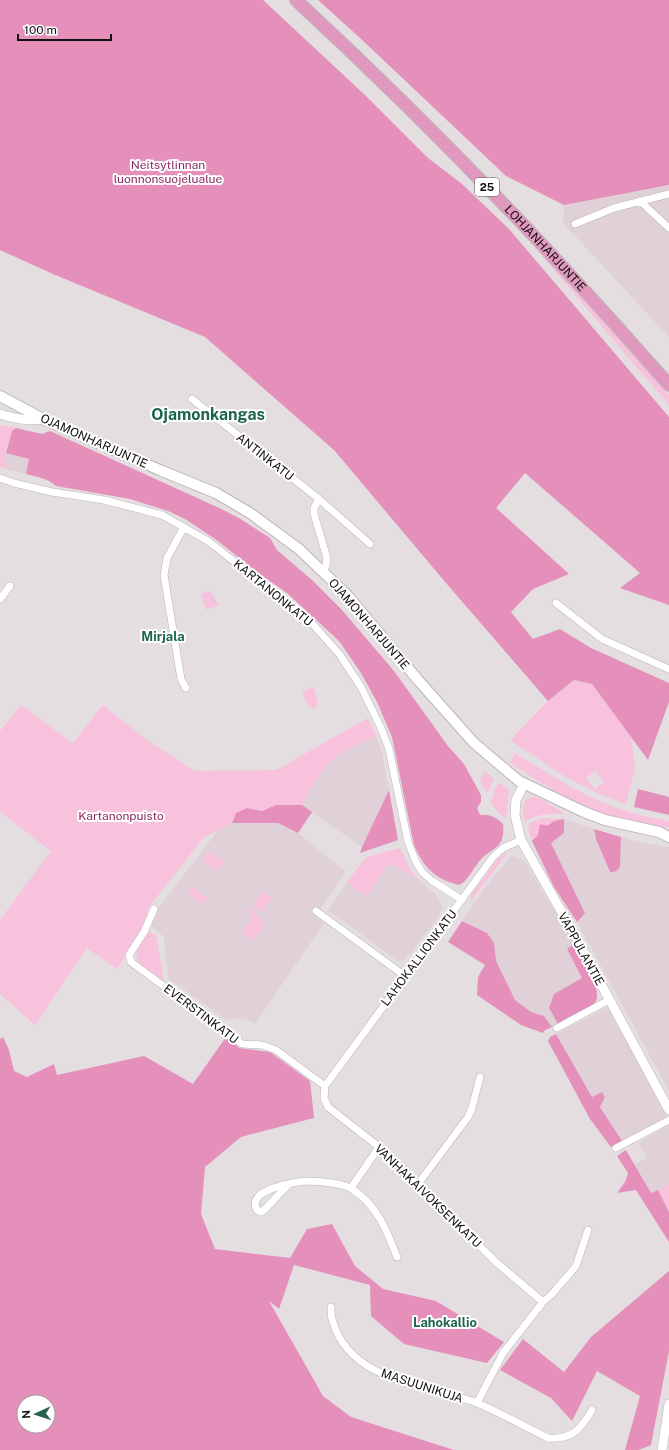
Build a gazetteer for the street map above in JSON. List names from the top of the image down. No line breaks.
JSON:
{"streets":{"highway":["25","LOHJANHARJUNTIE"],"main road":["OJAMONHARJUNTIE"],"street":["ANTINKATU","KARTANONKATU","VAPPULANTIE","LAHOKALLIONKATU","EVERSTINKATU","VANHAKAIVOKSENKATU","MASUUNIKUJA"]},"crossings":[["OJAMONHARJUNTIE","VAPPULANTIE"],["KARTANONKATU","LAHOKALLIONKATU"],["VAPPULANTIE","LAHOKALLIONKATU"],["LAHOKALLIONKATU","EVERSTINKATU"],["LAHOKALLIONKATU","VANHAKAIVOKSENKATU"],["EVERSTINKATU","VANHAKAIVOKSENKATU"]],"districts":["Ojamonkangas","Mirjala","Lahokallio"],"parks":["Neitsytlinnan luonnonsuojelualue","Kartanonpuisto"],"scale_bar":"100 m","north":"left"}
